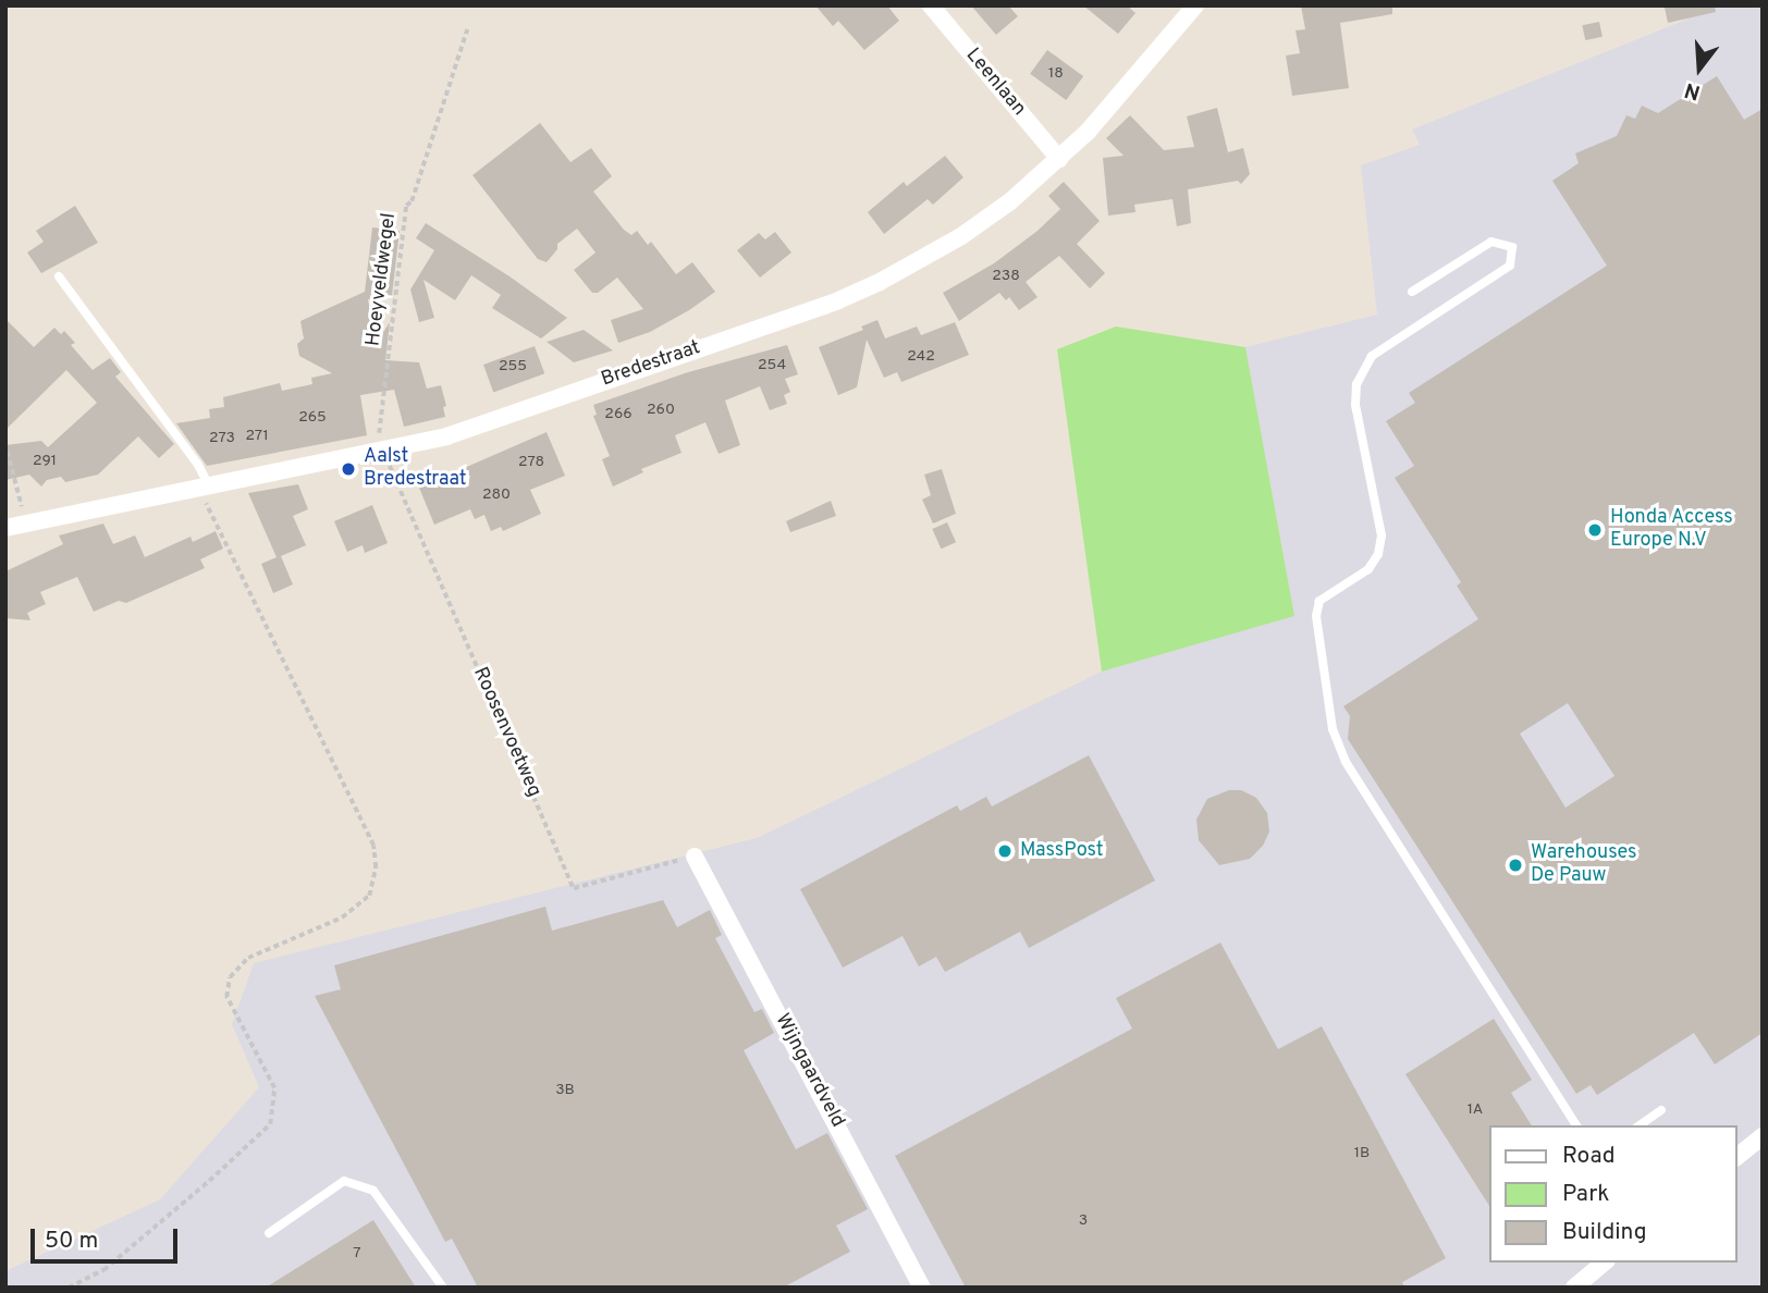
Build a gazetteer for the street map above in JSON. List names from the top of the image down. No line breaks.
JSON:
{"streets":{"street":["Leenlaan","Bredestraat","Wijngaardveld"],"path":["Hoeyveldwegel","Roosenvoetweg"]},"crossings":[["Leenlaan","Bredestraat"],["Hoeyveldwegel","Bredestraat"],["Hoeyveldwegel","Roosenvoetweg"],["Bredestraat","Roosenvoetweg"],["Roosenvoetweg","Wijngaardveld"]],"places":["Aalst Bredestraat","Honda Access Europe N.V","MassPost","Warehouses De Pauw"],"house_numbers":["18","238","242","254","255","260","266","265","271","273","291","278","280","3B","1A","1B","3","7"],"legend":["Road","Park","Building"],"scale_bar":"50 m","north":"bottom"}
